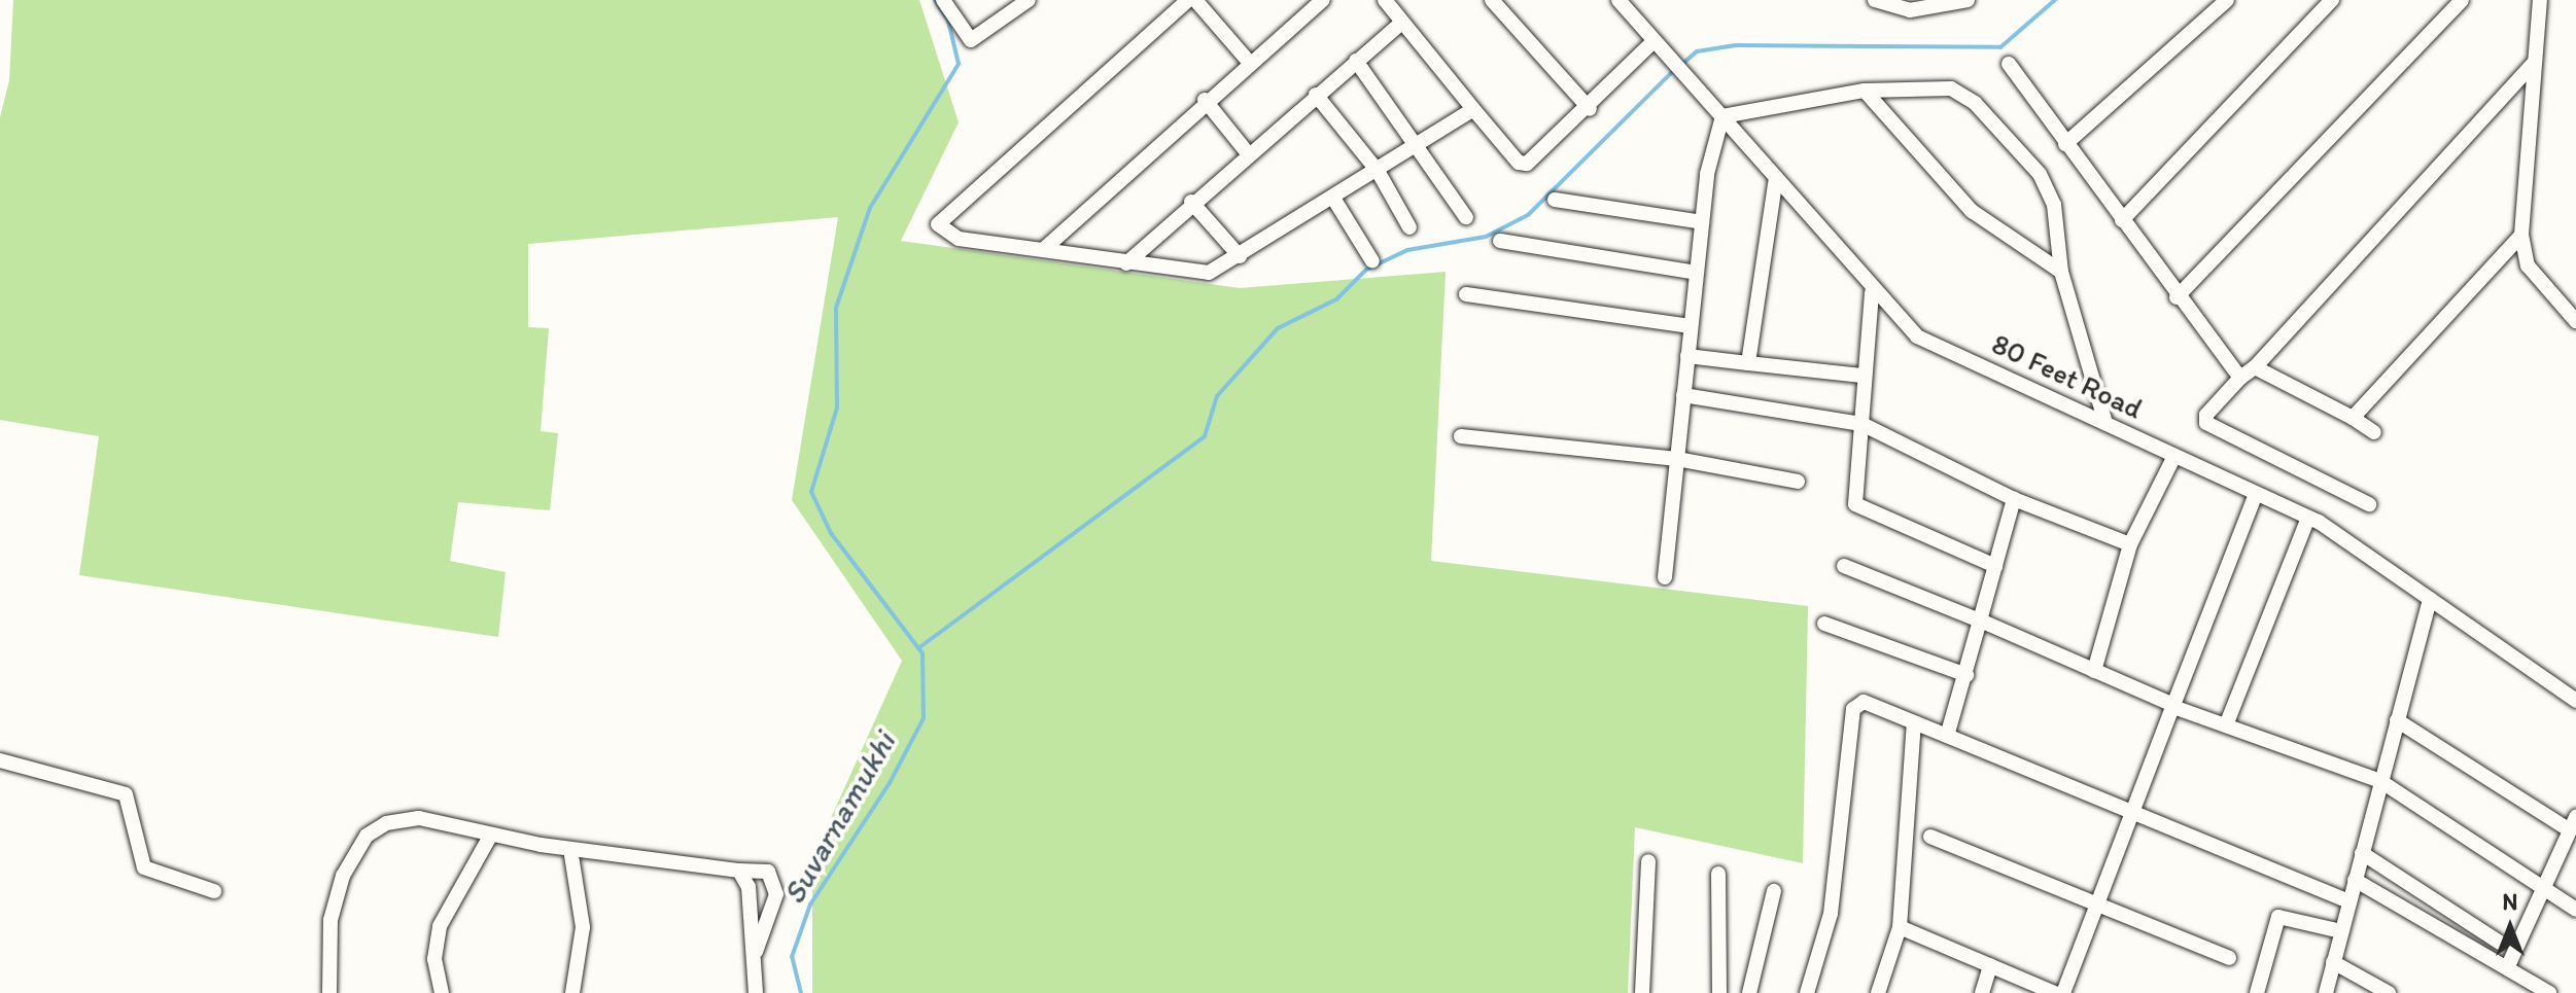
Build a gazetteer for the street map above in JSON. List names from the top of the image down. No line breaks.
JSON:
{"streets":{"street":["80 Feet Road"]},"water":["Suvarnamukhi"],"north":"top"}
